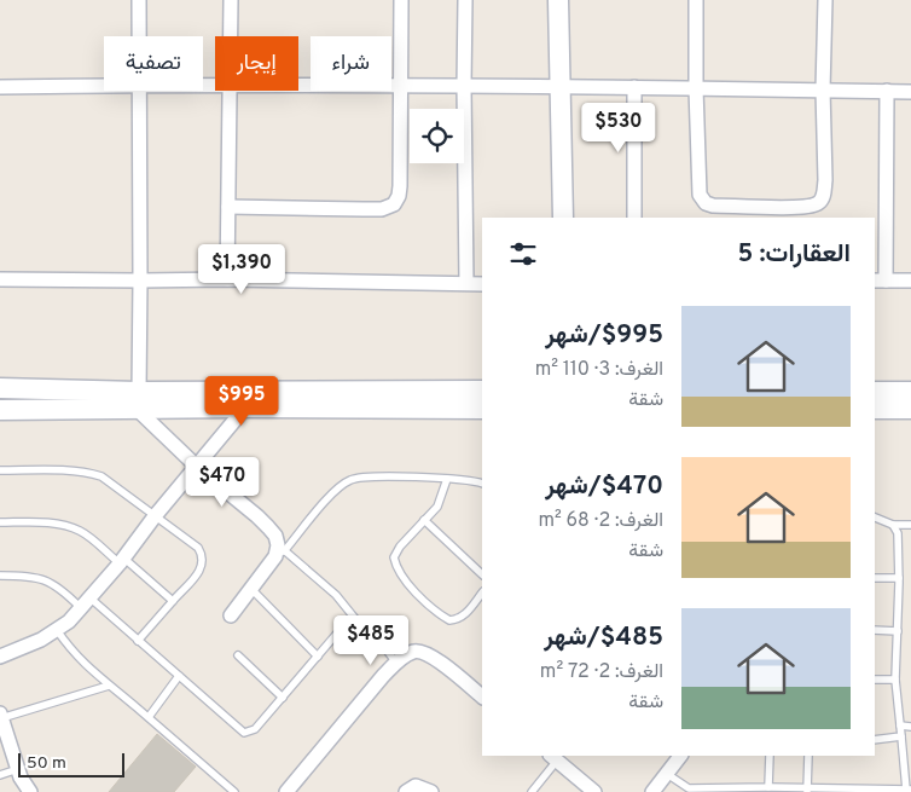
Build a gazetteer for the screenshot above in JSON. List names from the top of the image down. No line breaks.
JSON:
{"scale_bar":"50 m","page":{"chip":["شراء","إيجار","تصفية"],"price":["$530","$1,390","$995","$470","$485"],"heading":"العقارات: 5","list":[{"name":"$995/شهر","note":"الغرف: 3 · 110 m² · شقة"},{"name":"$470/شهر","note":"الغرف: 2 · 68 m² · شقة"},{"name":"$485/شهر","note":"الغرف: 2 · 72 m² · شقة"}],"scale":"50 m"}}
